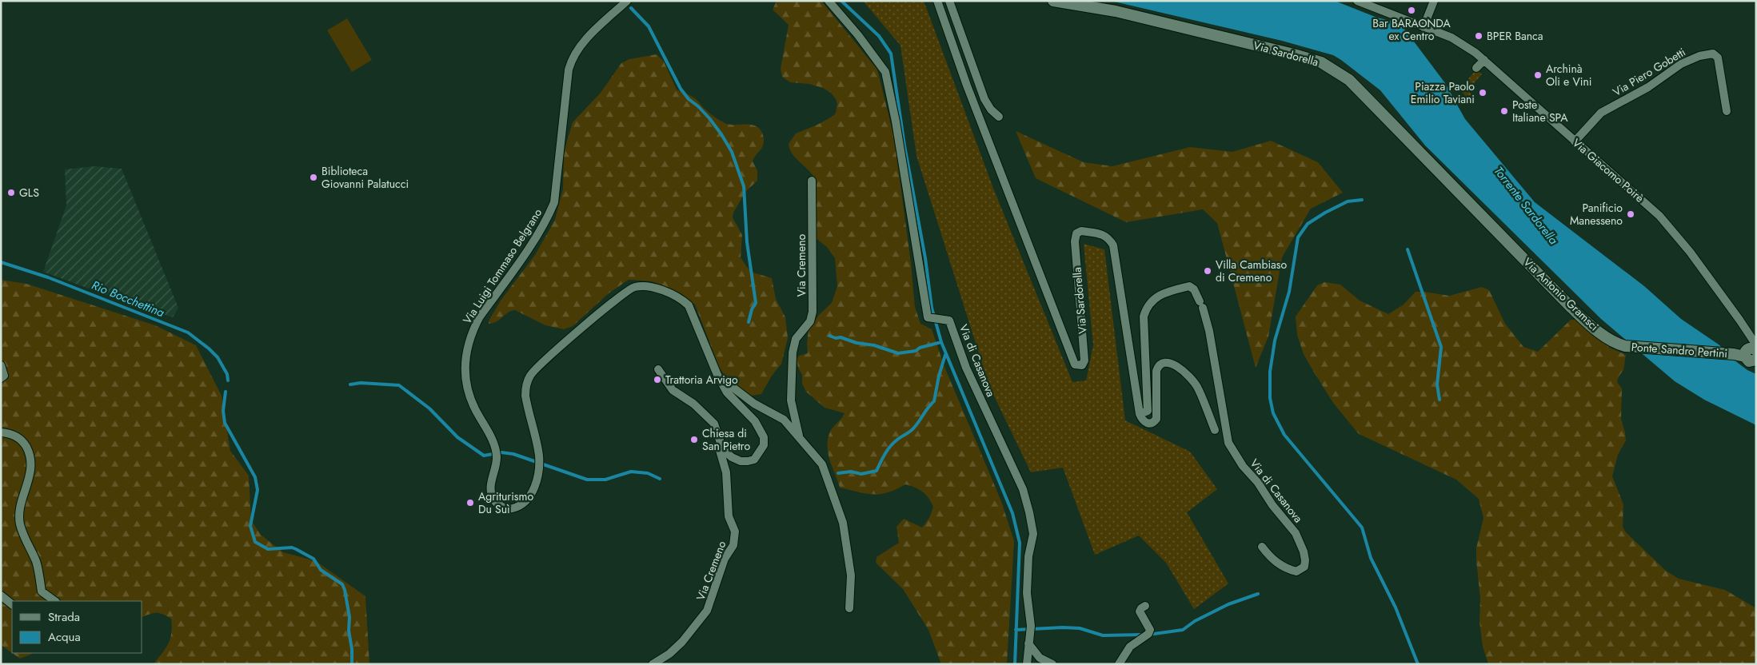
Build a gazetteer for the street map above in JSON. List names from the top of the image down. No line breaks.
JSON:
{"streets":{"main road":["Via Sardorella","Via Giacomo Poirè","Via Antonio Gramsci","Ponte Sandro Pertini"],"street":["Via Piero Gobetti","Via Cremeno","Via Luigi Tommaso Belgrano","Via di Casanova"]},"crossings":[["Via Sardorella","Via Antonio Gramsci"],["Via Sardorella","Via di Casanova"],["Via Piero Gobetti","Via Giacomo Poirè"],["Via Giacomo Poirè","Ponte Sandro Pertini"],["Via Cremeno","Via Luigi Tommaso Belgrano"],["Via Antonio Gramsci","Ponte Sandro Pertini"]],"water":["Torrente Sardorella","Rio Bocchettina"],"places":["Bar BARAONDA ex Centro","BPER Banca","Archinà Oli e Vini","Piazza Paolo Emilio Taviani","Poste Italiane SPA","Biblioteca Giovanni Palatucci","GLS","Panificio Manesseno","Villa Cambiaso di Cremeno","Trattoria Arvigo","Chiesa di San Pietro","Agriturismo Du Suì"],"legend":["Strada","Acqua"]}
